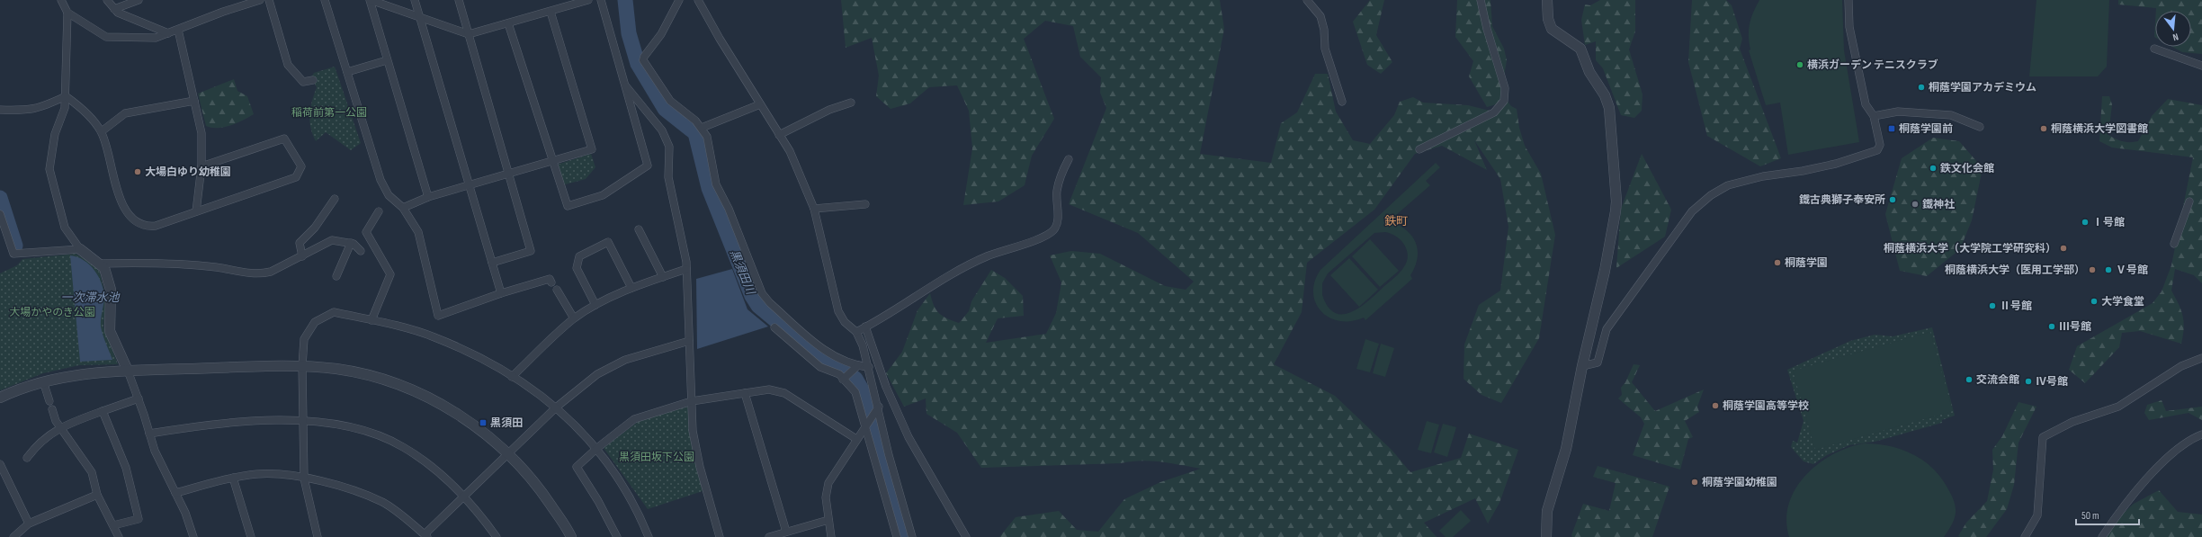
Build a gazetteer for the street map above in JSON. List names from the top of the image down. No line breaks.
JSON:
{"districts":["鉄町"],"water":["黒須田川","一次滞水池"],"parks":["稲荷前第一公園","大場かやのき公園","黒須田坂下公園"],"places":{"other":["横浜ガーデン テニスクラブ","桐蔭学園アカデミウム","桐蔭横浜大学図書館","鉄文化会館","大場白ゆり幼稚園","鐵古典獅子奉安所","鐵神社","Ⅰ号館","桐蔭横浜大学（大学院工学研究科）","桐蔭学園","桐蔭横浜大学（医用工学部）","Ⅴ号館","大学食堂","Ⅱ号館","Ⅲ号館","交流会館","Ⅳ号館","桐蔭学園高等学校","桐蔭学園幼稚園"],"transit":["桐蔭学園前","黒須田"]},"scale_bar":"50 m","north":"bottom"}
